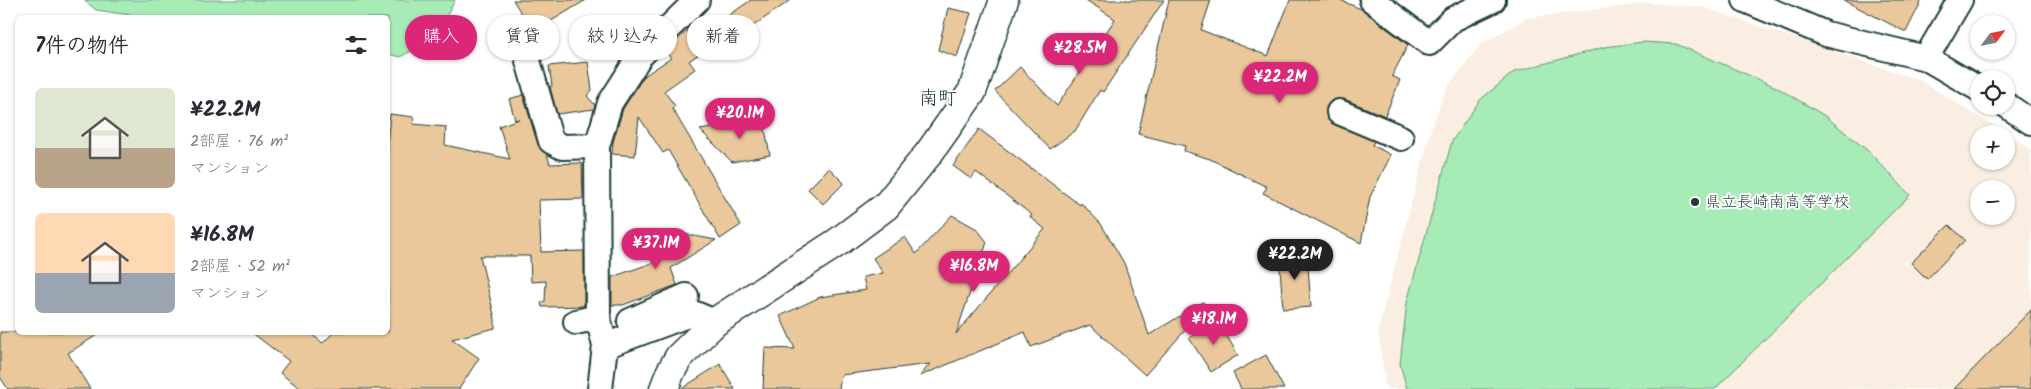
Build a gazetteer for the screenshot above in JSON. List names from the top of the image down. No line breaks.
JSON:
{"districts":["南町"],"places":["県立長崎南高等学校"],"north":"top right","page":{"map_buttons":["+","−"],"chip":["購入","賃貸","絞り込み","新着"],"heading":"7件の物件","price":["¥28.5M","¥22.2M","¥20.1M","¥37.1M","¥22.2M","¥16.8M","¥18.1M"],"list":[{"name":"¥22.2M","note":"2部屋 · 76 m² · マンション"},{"name":"¥16.8M","note":"2部屋 · 52 m² · マンション"}]}}
